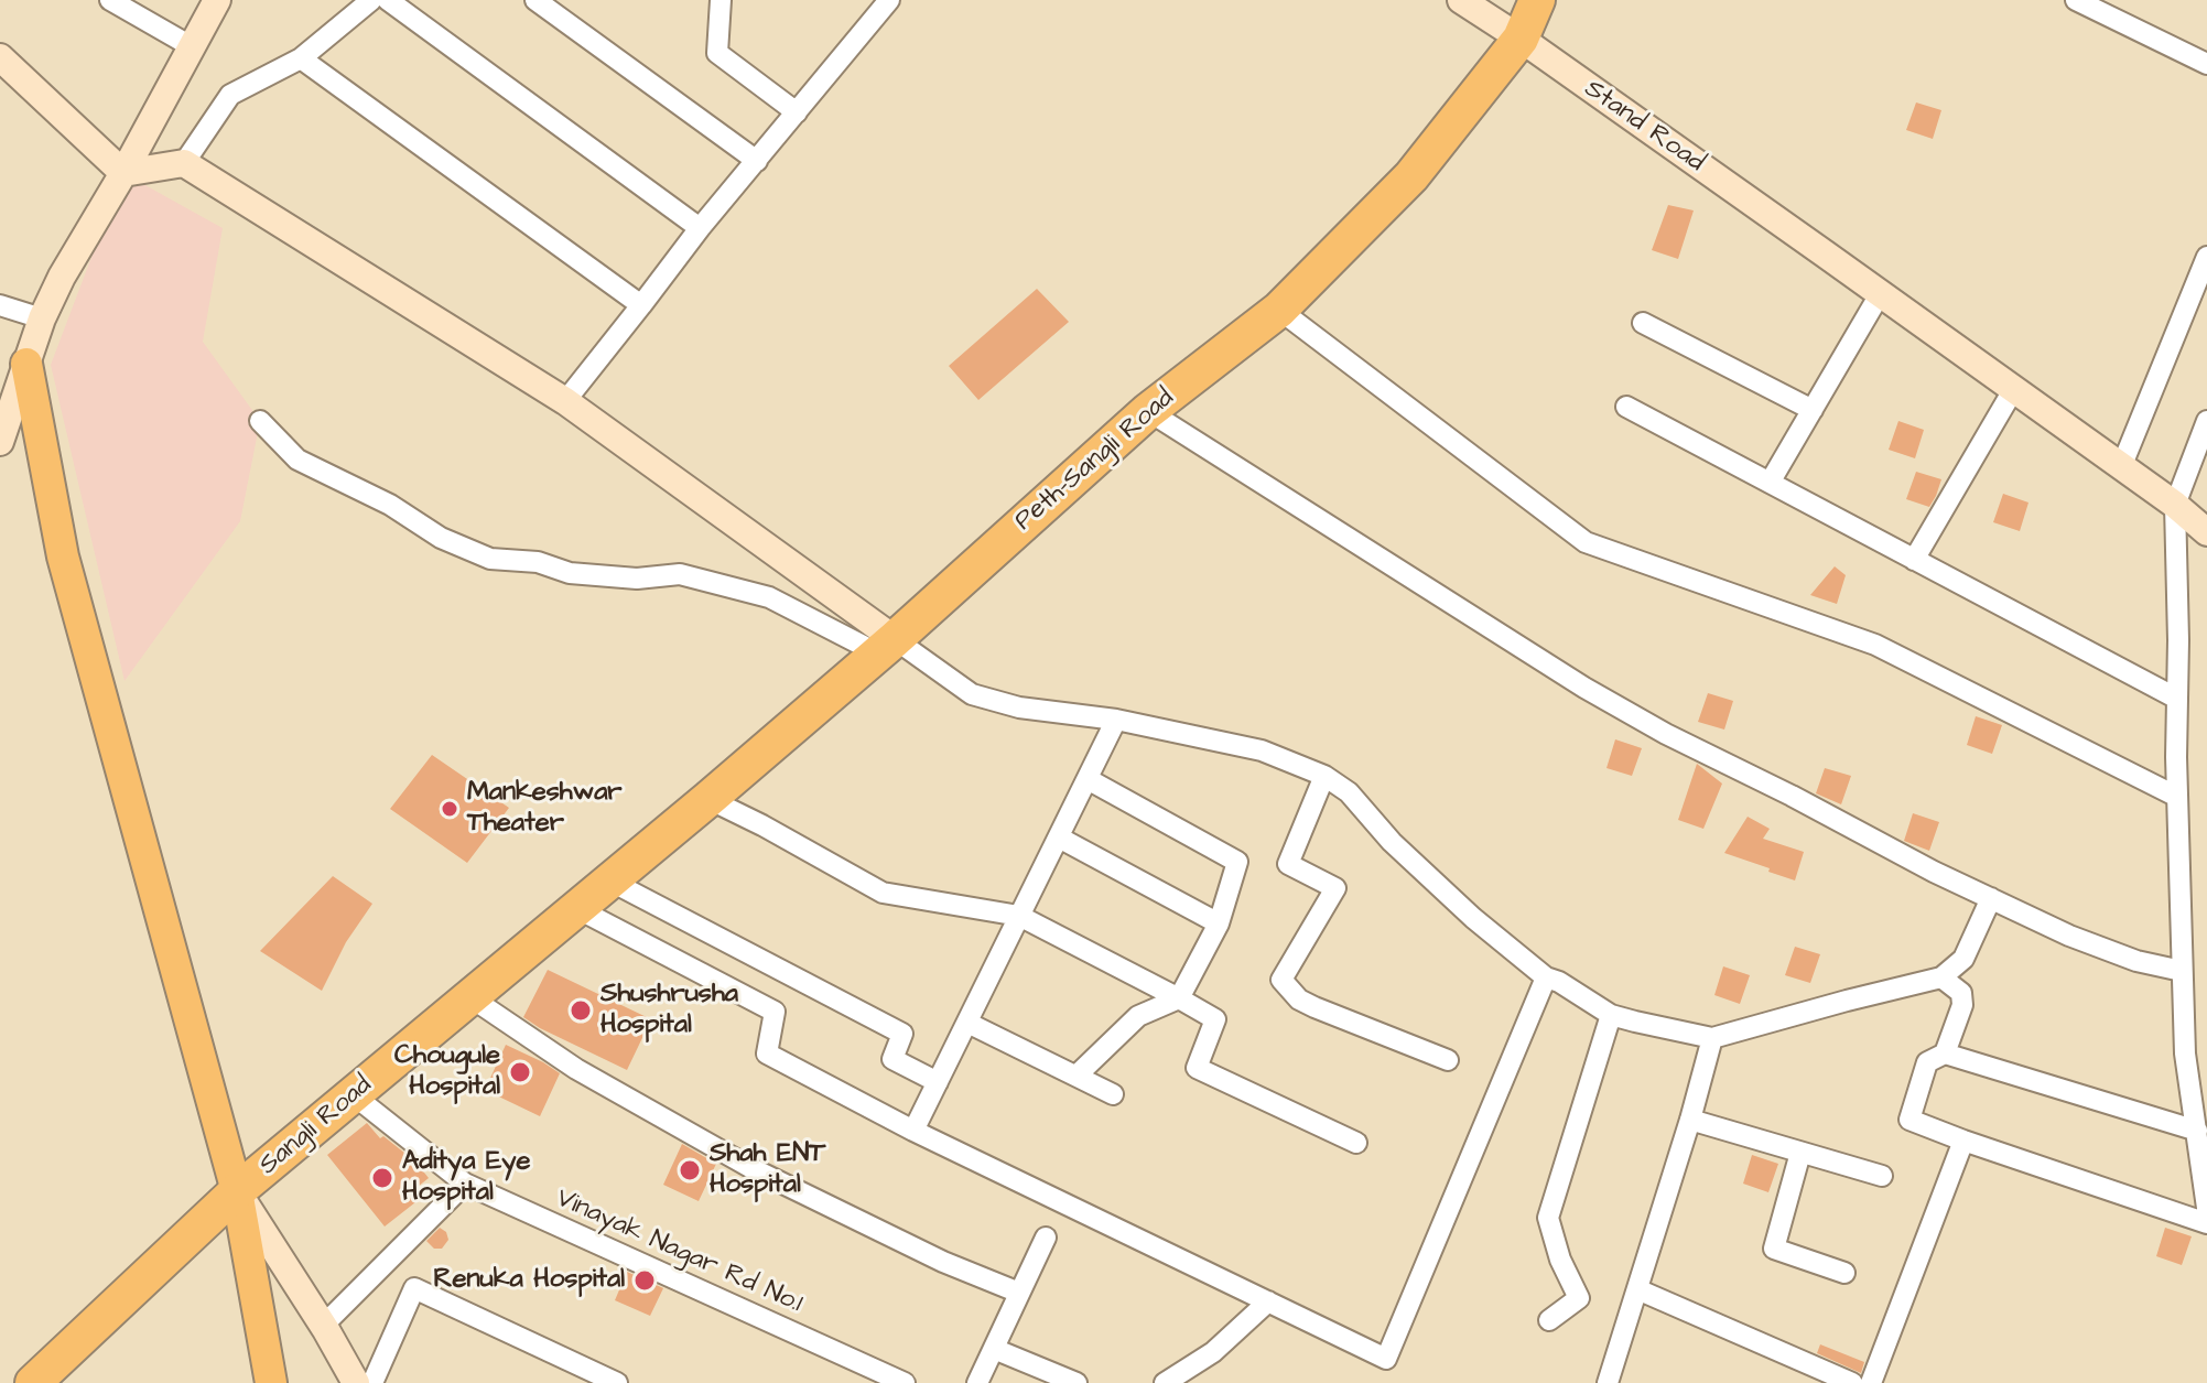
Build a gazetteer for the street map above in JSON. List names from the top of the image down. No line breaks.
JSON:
{"streets":{"highway":["Peth-Sangli Road","Sangli Road"],"main road":["Stand Road"],"street":["Vinayak Nagar Rd No.1"]},"crossings":[["Stand Road","Peth-Sangli Road"],["Peth-Sangli Road","Sangli Road"],["Sangli Road","Vinayak Nagar Rd No.1"]],"places":["Mankeshwar Theater","Shushrusha Hospital","Chougule Hospital","Shah ENT Hospital","Aditya Eye Hospital","Renuka Hospital"]}
